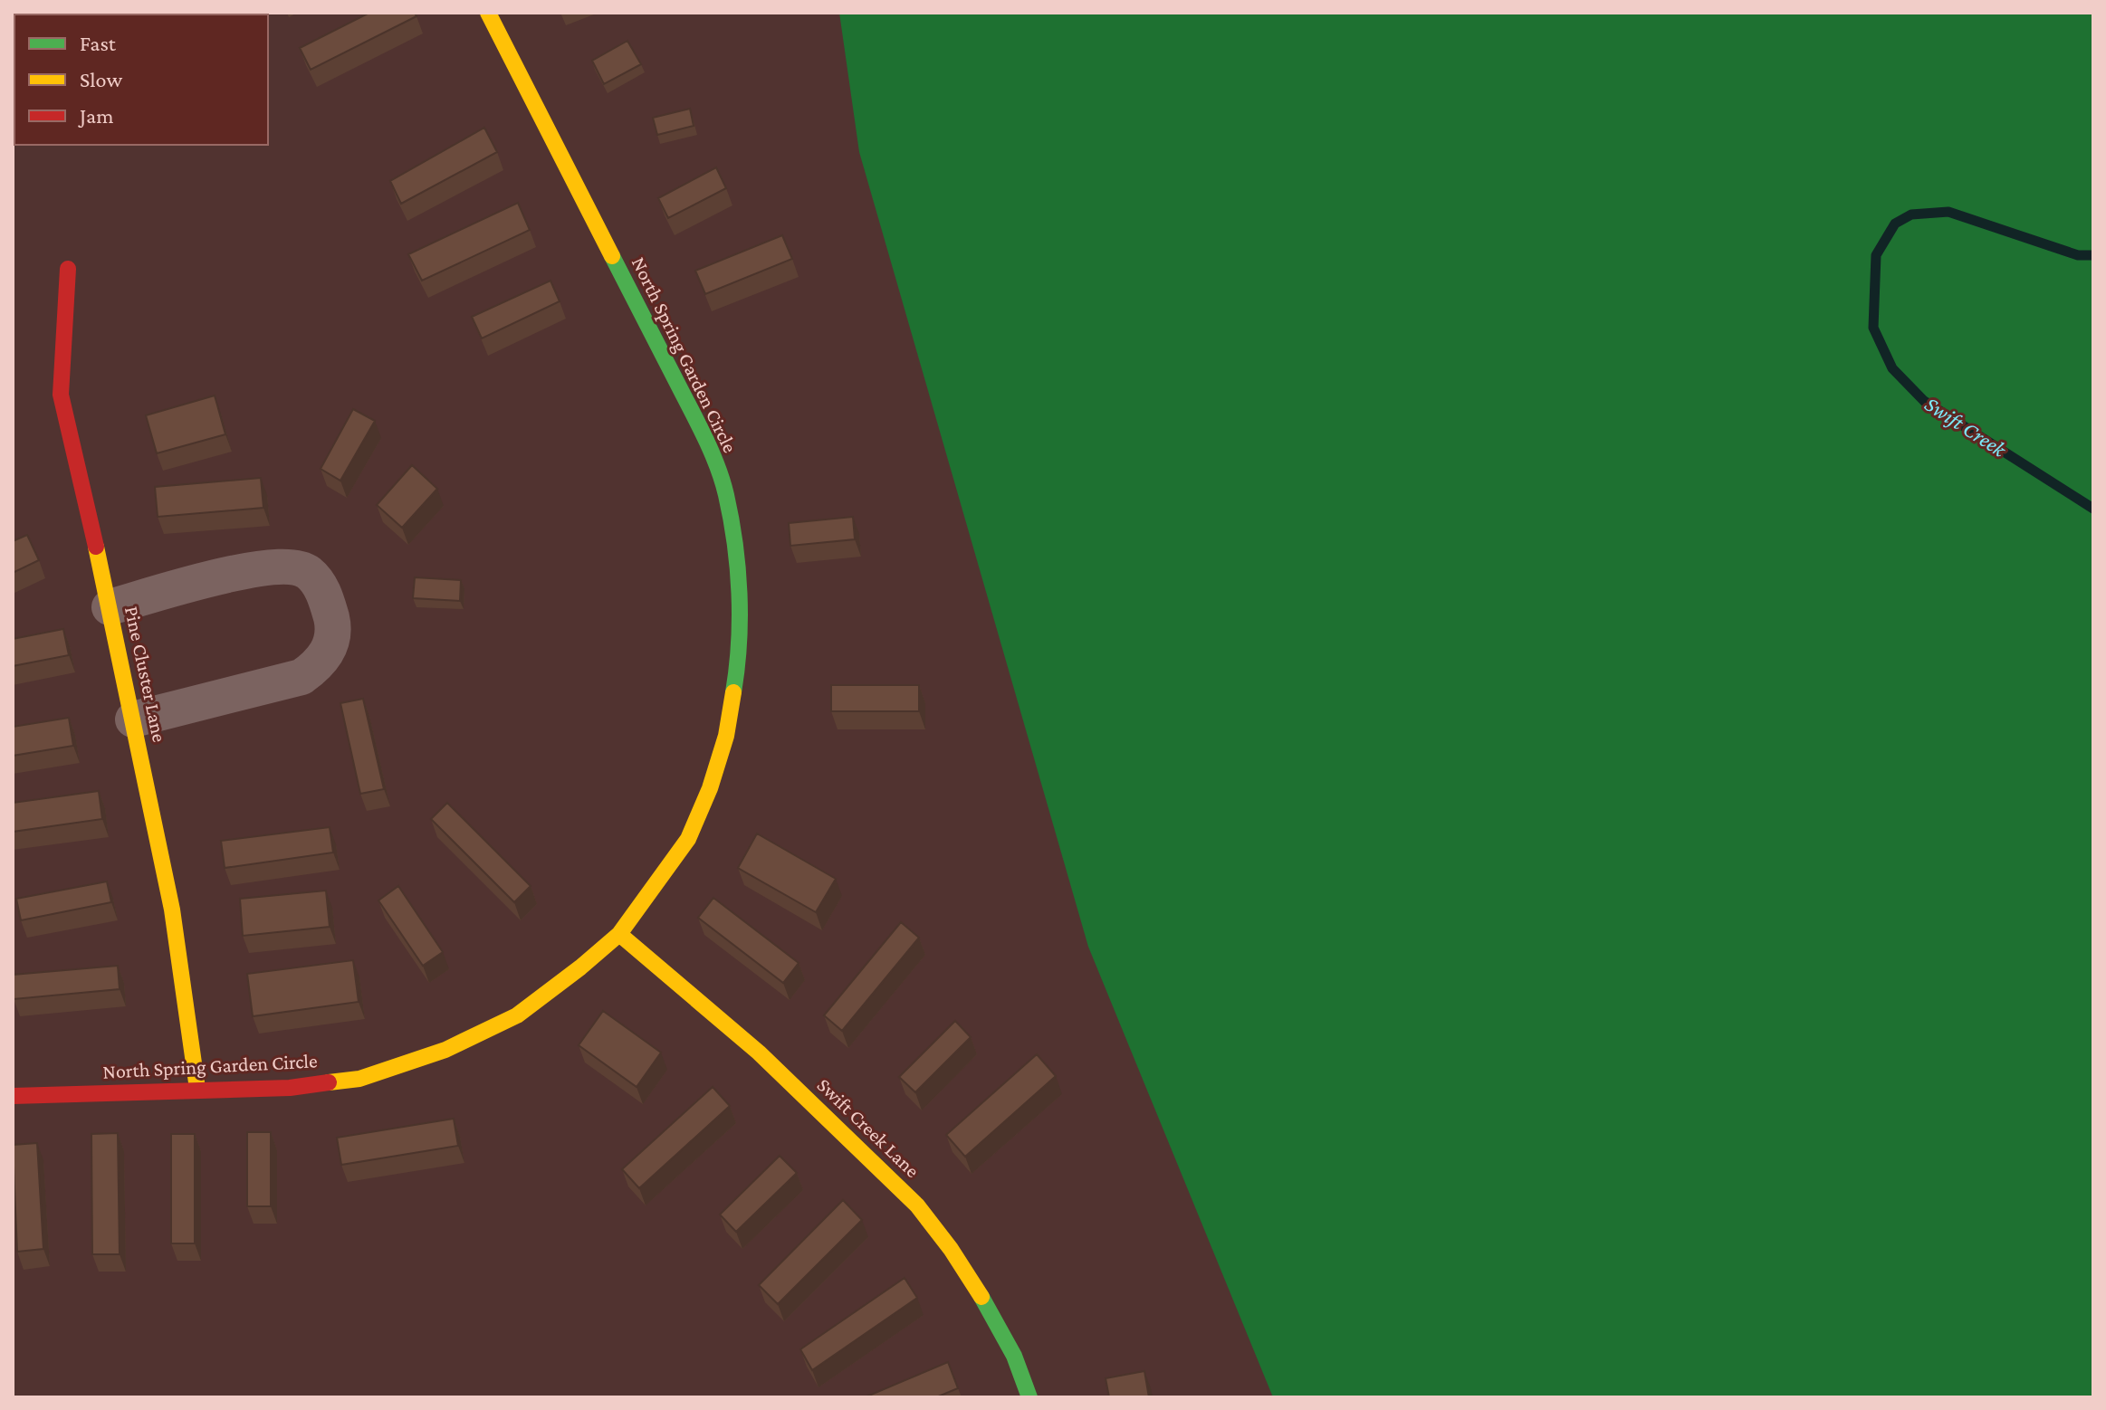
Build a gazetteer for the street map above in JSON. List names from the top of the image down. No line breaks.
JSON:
{"streets":{"street":["North Spring Garden Circle","Pine Cluster Lane","Swift Creek Lane"]},"crossings":[["North Spring Garden Circle","Pine Cluster Lane"],["North Spring Garden Circle","Swift Creek Lane"]],"water":["Swift Creek"],"legend":["Fast","Slow","Jam"]}
